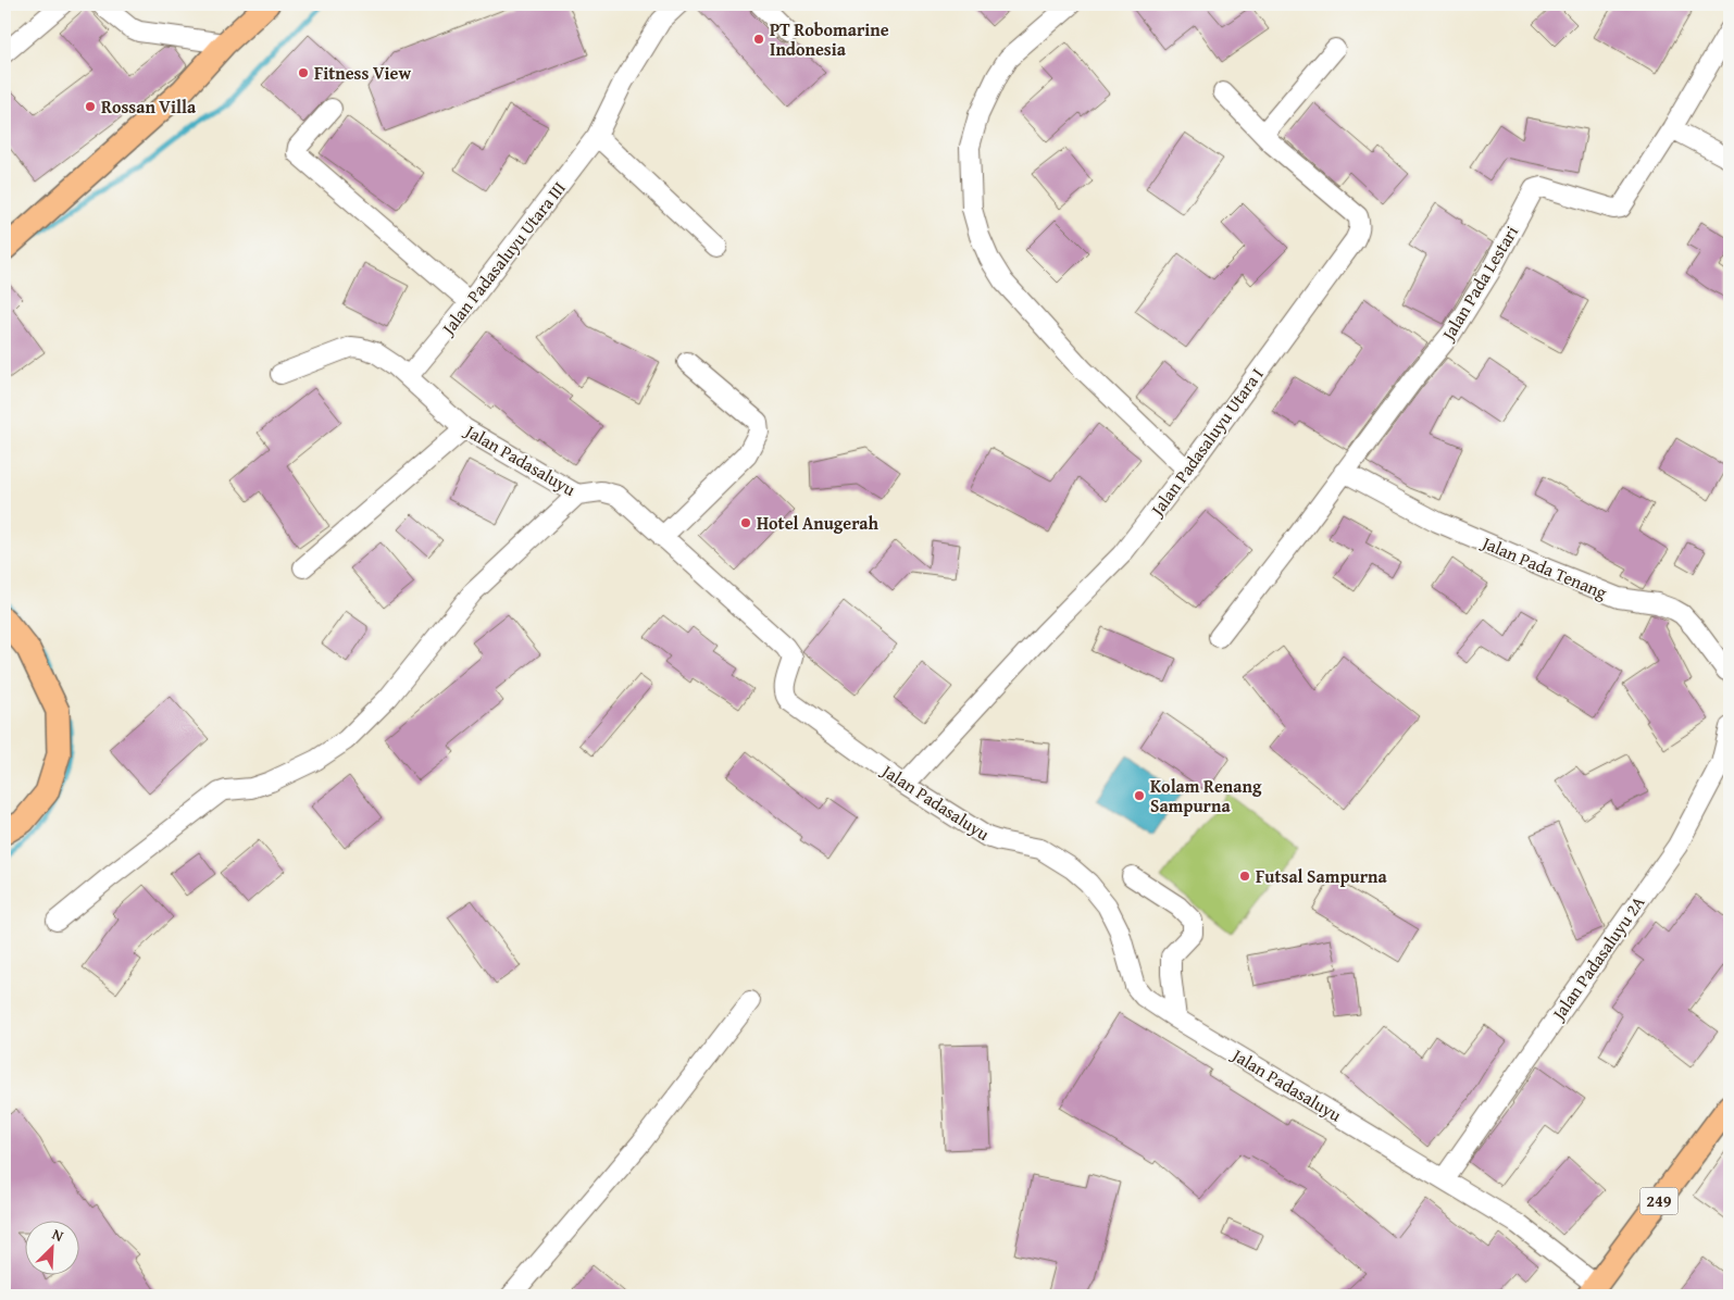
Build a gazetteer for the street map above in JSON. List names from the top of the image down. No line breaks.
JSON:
{"streets":{"main road":["249"],"street":["Jalan Padasaluyu Utara III","Jalan Pada Lestari","Jalan Padasaluyu Utara I","Jalan Padasaluyu","Jalan Pada Tenang","Jalan Padasaluyu 2A"]},"crossings":[["Jalan Padasaluyu Utara III","Jalan Padasaluyu"],["Jalan Pada Lestari","Jalan Pada Tenang"],["Jalan Padasaluyu Utara I","Jalan Padasaluyu"],["Jalan Padasaluyu","Jalan Padasaluyu 2A"],["Jalan Padasaluyu","249"]],"places":["PT Robomarine Indonesia","Fitness View","Rossan Villa","Hotel Anugerah","Kolam Renang Sampurna","Futsal Sampurna"],"north":"top right"}
